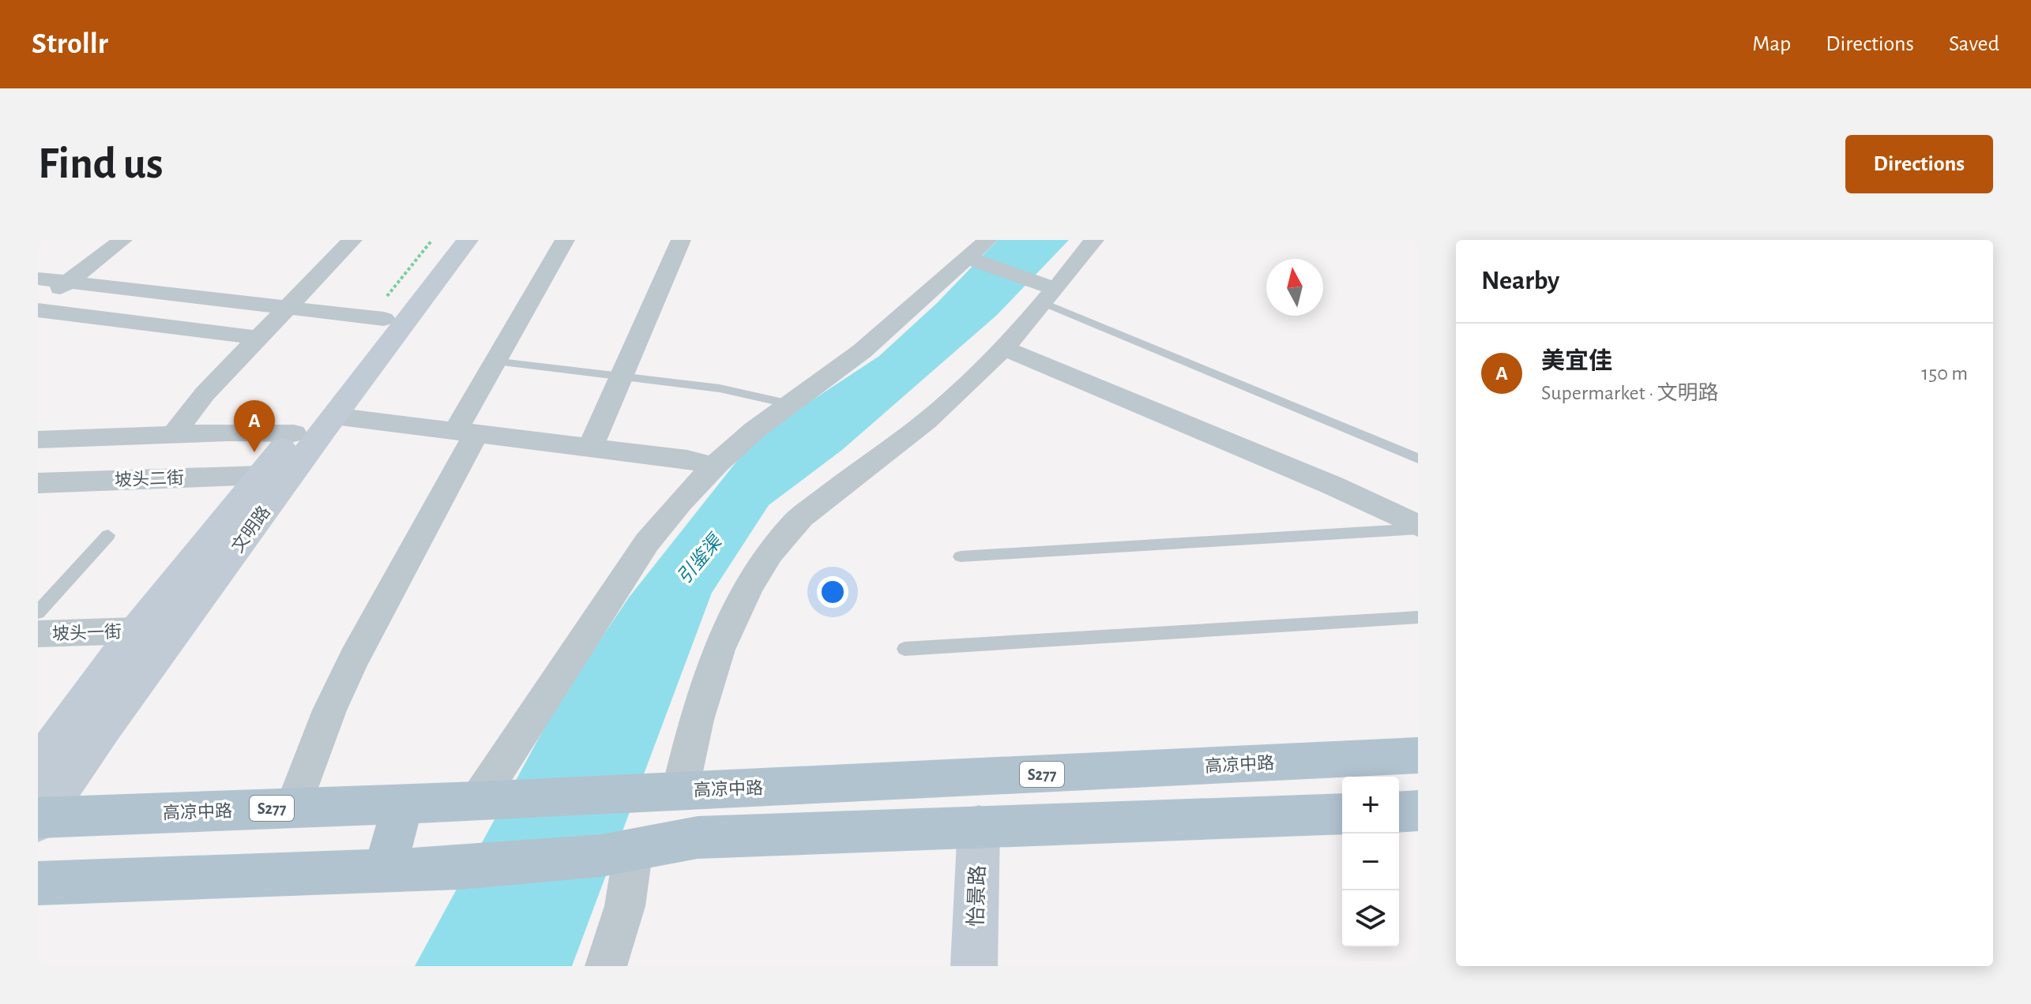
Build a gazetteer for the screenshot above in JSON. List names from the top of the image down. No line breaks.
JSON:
{"streets":{"main road":["文明路","高凉中路","S277","怡景路"],"street":["坡头二街","坡头一街"]},"crossings":[["坡头二街","文明路"],["文明路","坡头一街"],["文明路","高凉中路"]],"water":["引鉴渠"],"north":"top","page":{"header":"Strollr","nav":["Map","Directions","Saved"],"buttons":"Directions","title":"Find us","heading":"Nearby","list":[{"mark":"A","name":"美宜佳","note":"Supermarket · 文明路","value":"150 m"}],"pins":"A","map_buttons":["+","−"]}}
